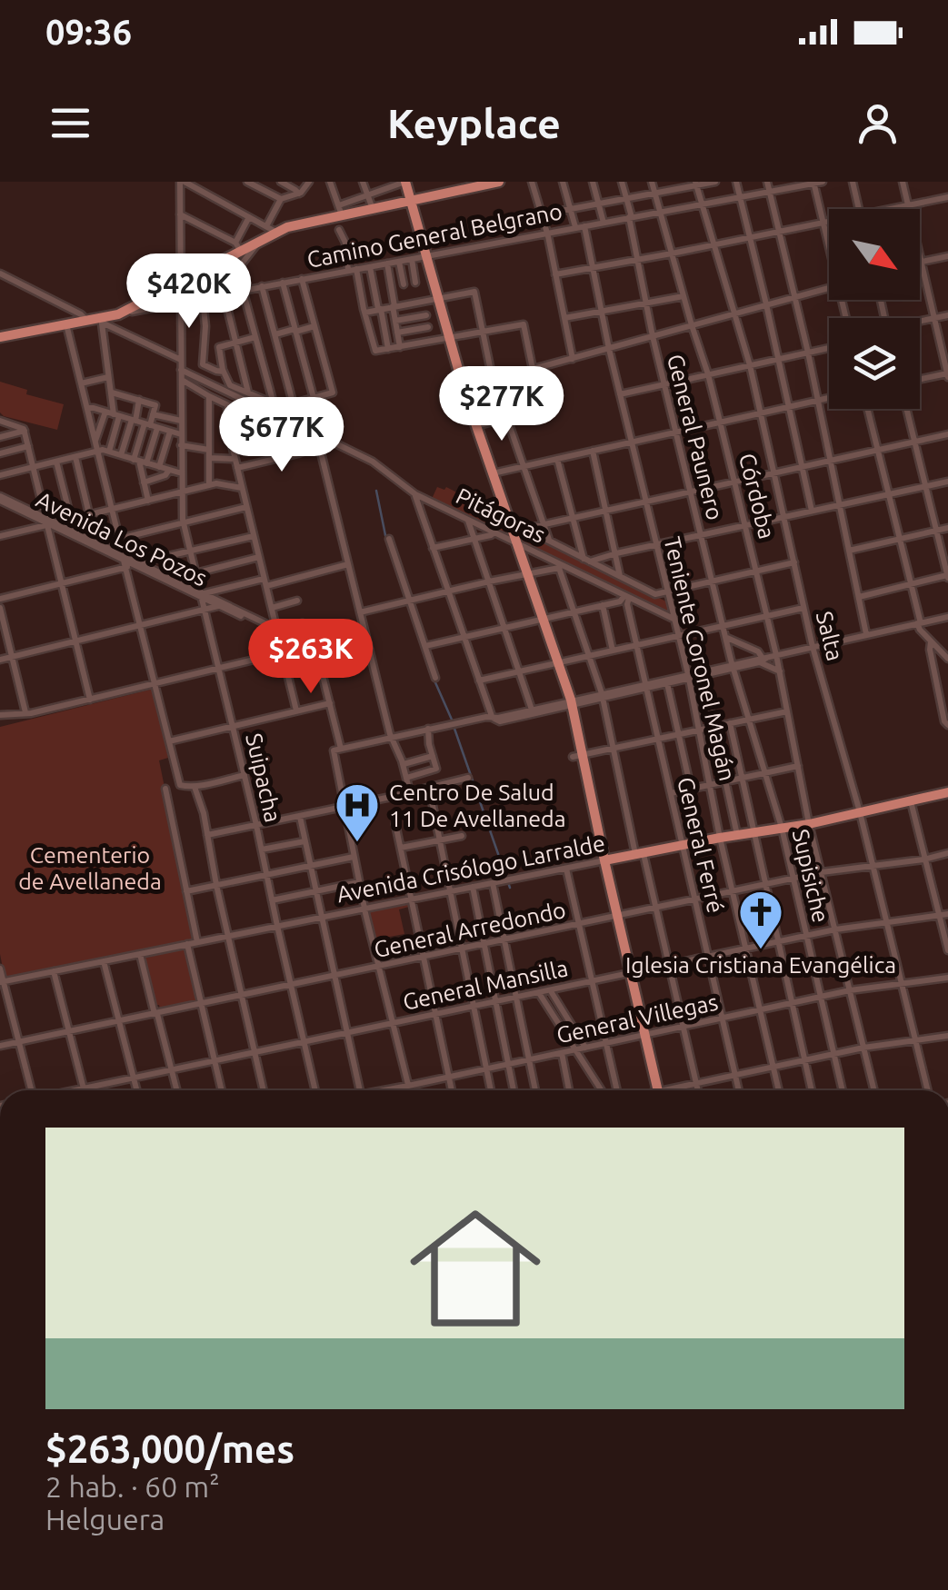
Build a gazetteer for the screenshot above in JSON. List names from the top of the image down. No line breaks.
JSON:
{"streets":{"main road":["Camino General Belgrano","Avenida Crisólogo Larralde"],"street":["General Paunero","Córdoba","Pitágoras","Avenida Los Pozos","Salta","Teniente Coronel Magán","Suipacha","General Ferré","Supisiche","General Arredondo","General Mansilla","General Villegas"]},"crossings":[["Camino General Belgrano","General Paunero"],["Camino General Belgrano","Córdoba"],["Camino General Belgrano","Salta"],["Camino General Belgrano","Teniente Coronel Magán"],["Camino General Belgrano","Suipacha"],["General Paunero","Supisiche"],["Córdoba","Avenida Crisólogo Larralde"],["Córdoba","General Arredondo"],["Córdoba","General Mansilla"],["Córdoba","General Villegas"],["Pitágoras","Teniente Coronel Magán"],["Pitágoras","Suipacha"],["Pitágoras","General Ferré"],["Avenida Los Pozos","Suipacha"],["Salta","Avenida Crisólogo Larralde"],["Salta","General Arredondo"],["Salta","General Mansilla"],["Salta","General Villegas"],["Teniente Coronel Magán","Avenida Crisólogo Larralde"],["Teniente Coronel Magán","General Arredondo"],["Teniente Coronel Magán","General Mansilla"],["Teniente Coronel Magán","General Villegas"],["Suipacha","Avenida Crisólogo Larralde"],["Suipacha","General Arredondo"],["Suipacha","General Mansilla"],["General Ferré","Avenida Crisólogo Larralde"],["General Ferré","General Arredondo"],["General Ferré","General Mansilla"],["General Ferré","General Villegas"],["Avenida Crisólogo Larralde","Supisiche"],["Supisiche","General Arredondo"],["Supisiche","General Mansilla"],["Supisiche","General Villegas"]],"parks":["Cementerio de Avellaneda"],"places":{"hospital":["Centro De Salud 11 De Avellaneda"],"church":["Iglesia Cristiana Evangélica"]},"north":"bottom right","page":{"status":"09:36","header":"Keyplace","price":["$420K","$277K","$677K","$263K"],"list":[{"name":"$263,000/mes","note":"2 hab. · 60 m² · Helguera"}]}}
